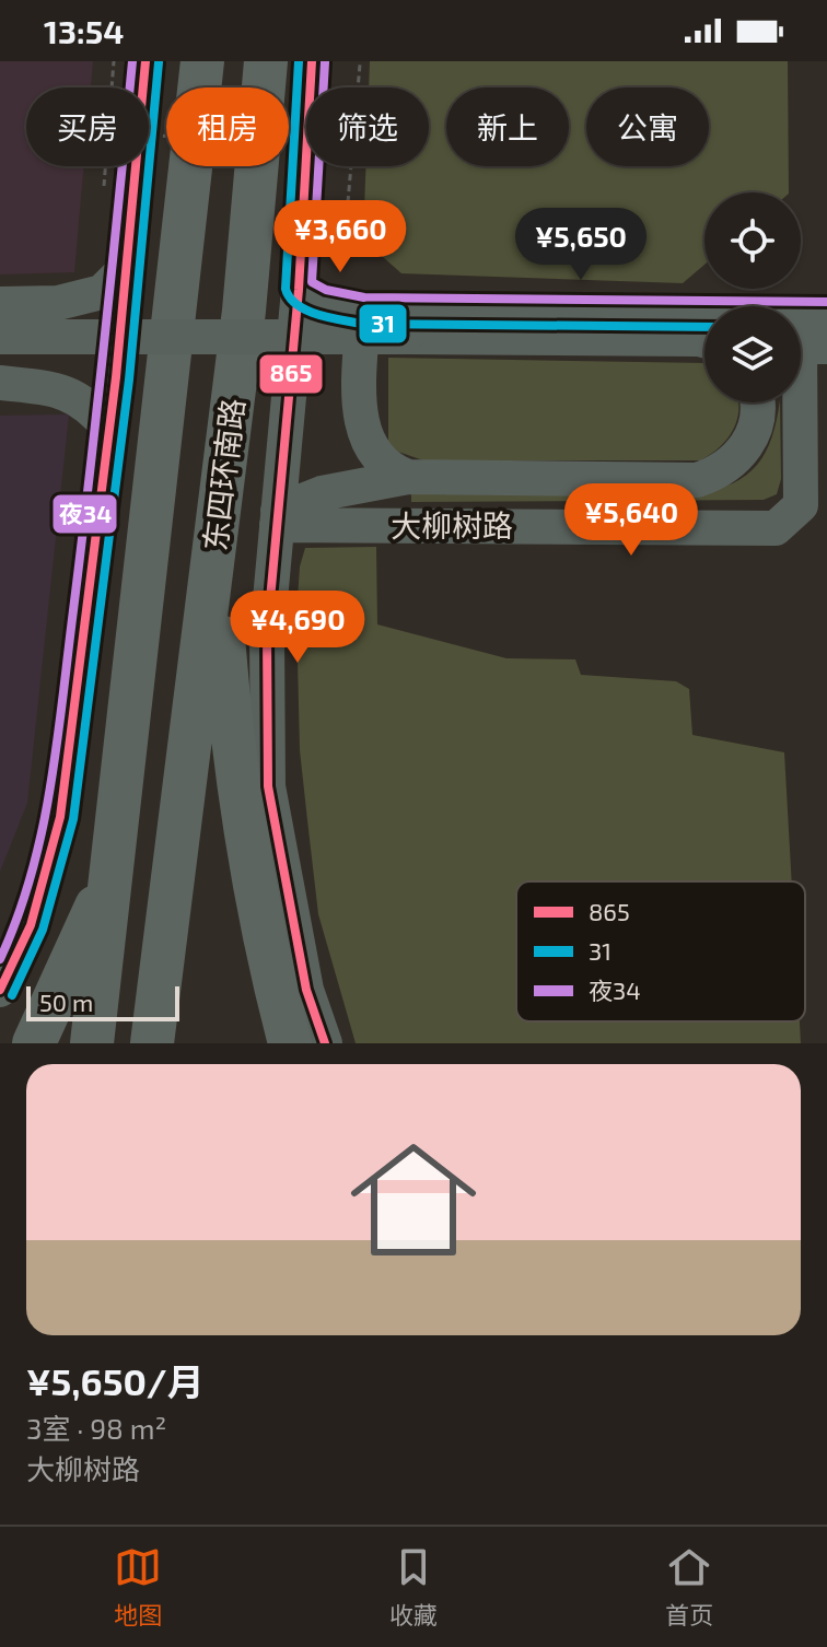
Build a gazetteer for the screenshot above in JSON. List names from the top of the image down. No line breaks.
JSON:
{"streets":{"highway":["东四环南路"],"street":["大柳树路"]},"lines":["transit line 865","transit line 31","transit line 夜34"],"legend":["865","31","夜34"],"scale_bar":"50 m","page":{"status":"13:54","chip":["买房","租房","筛选","新上","公寓"],"price":["¥3,660","¥5,650","¥5,640","¥4,690"],"scale":"50 m","list":[{"name":"¥5,650/月","note":"3室 · 98 m² · 大柳树路"}],"tabs":["地图","收藏","首页"]}}
